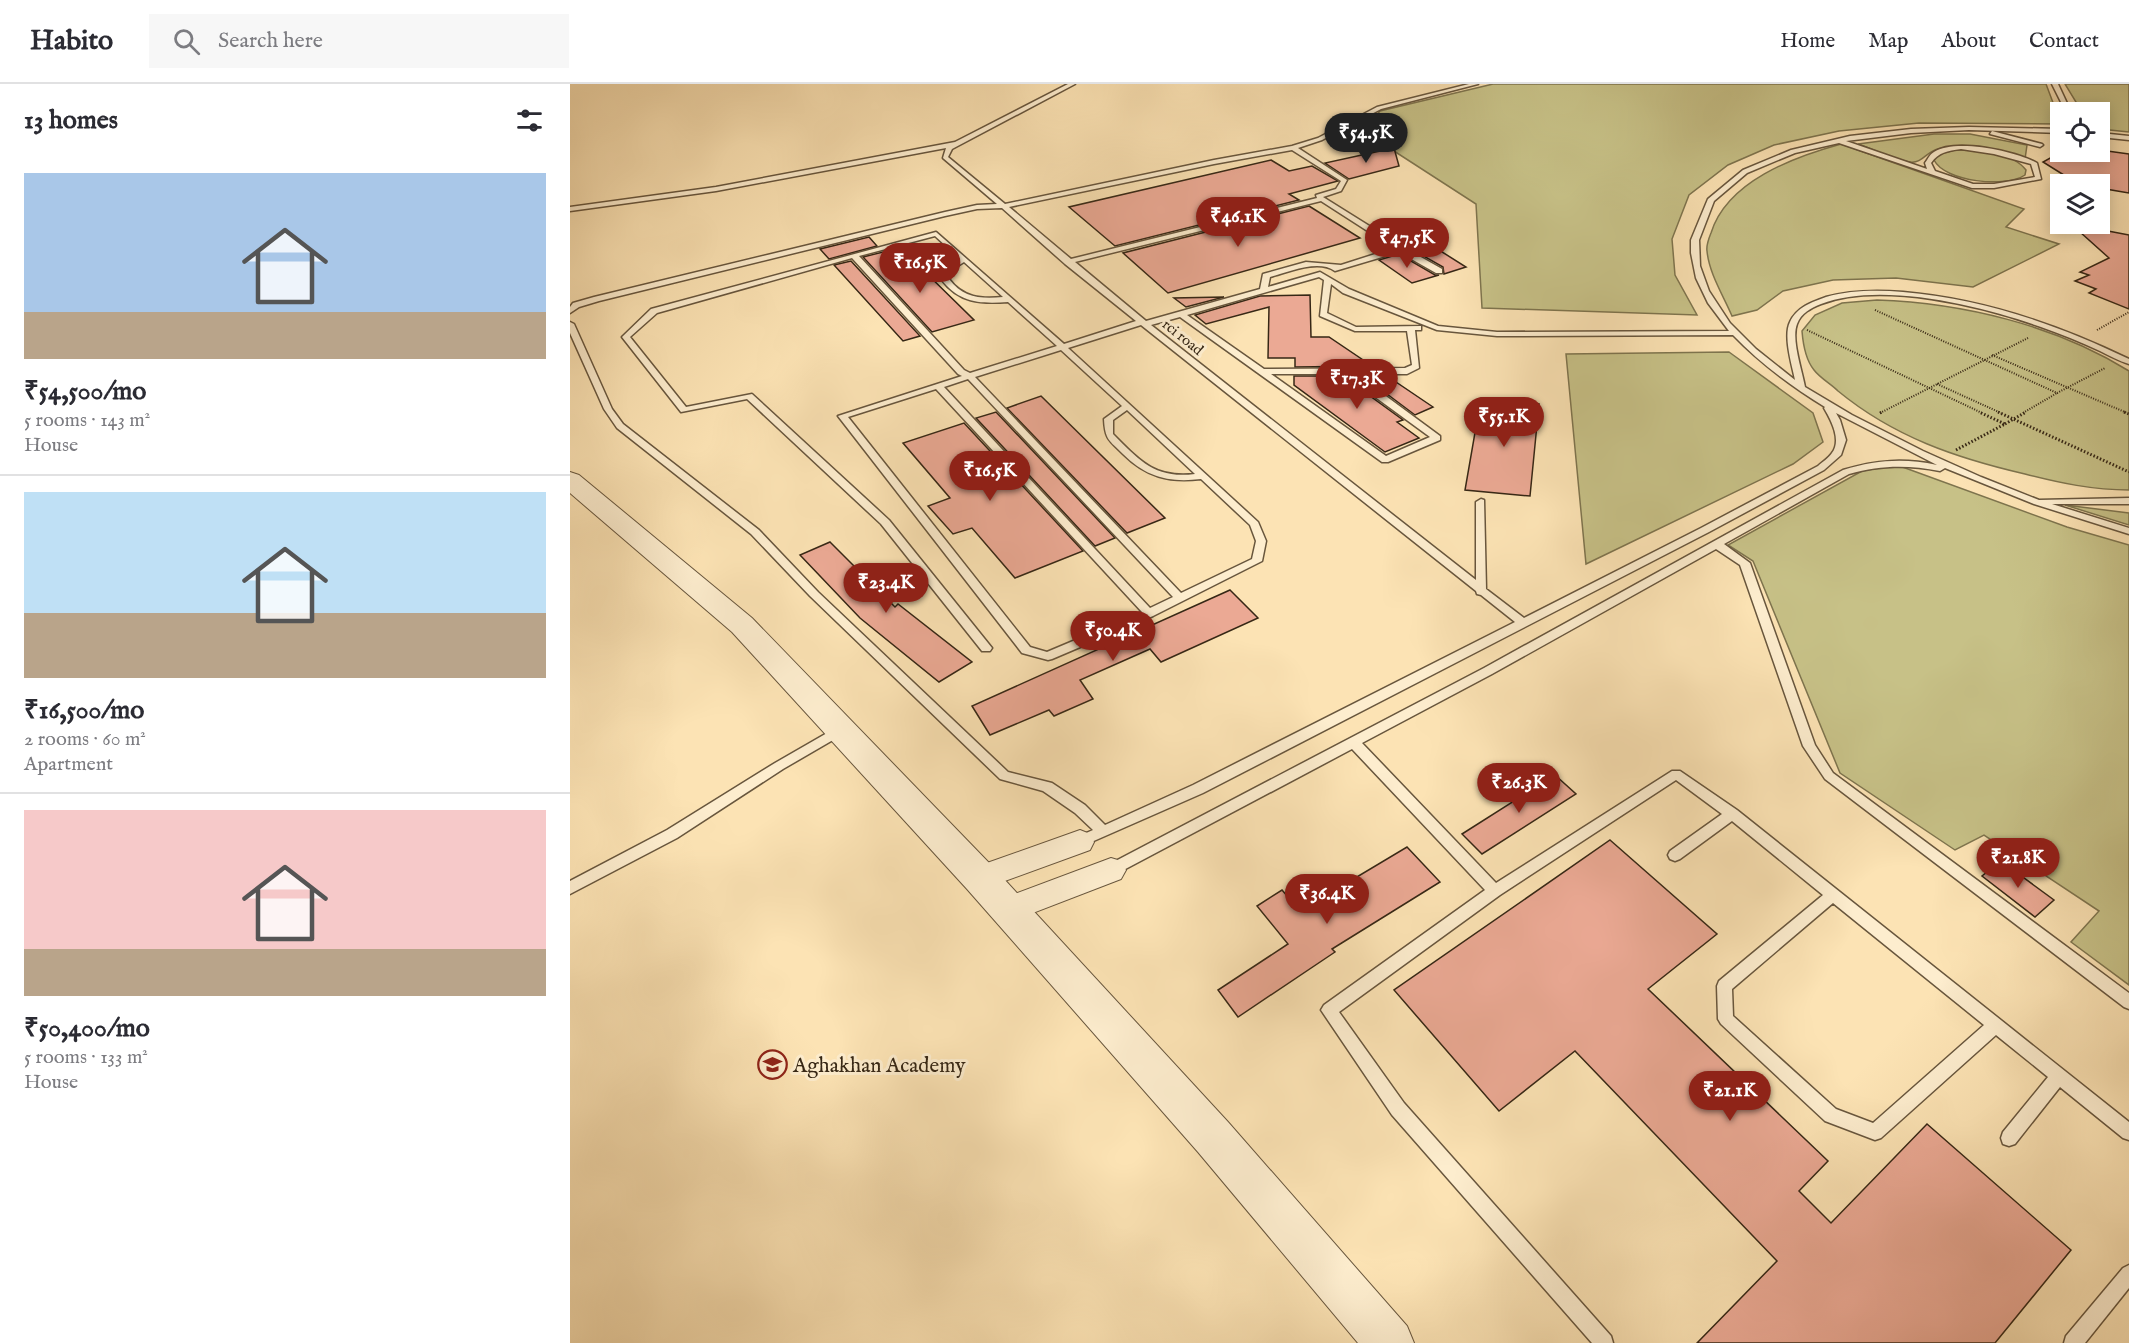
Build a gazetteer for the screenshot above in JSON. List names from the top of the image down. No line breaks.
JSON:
{"streets":{"lane":["rci road"]},"places":{"school or university":["Aghakhan Academy"]},"page":{"header":"Habito","search":"Search here","nav":["Home","Map","About","Contact"],"heading":"13 homes","price":["₹54.5K","₹46.1K","₹47.5K","₹16.5K","₹17.3K","₹55.1K","₹16.5K","₹23.4K","₹50.4K","₹26.3K","₹21.8K","₹36.4K","₹21.1K"],"list":[{"name":"₹54,500/mo","note":"5 rooms · 143 m² · House"},{"name":"₹16,500/mo","note":"2 rooms · 60 m² · Apartment"},{"name":"₹50,400/mo","note":"5 rooms · 133 m² · House"}]}}
